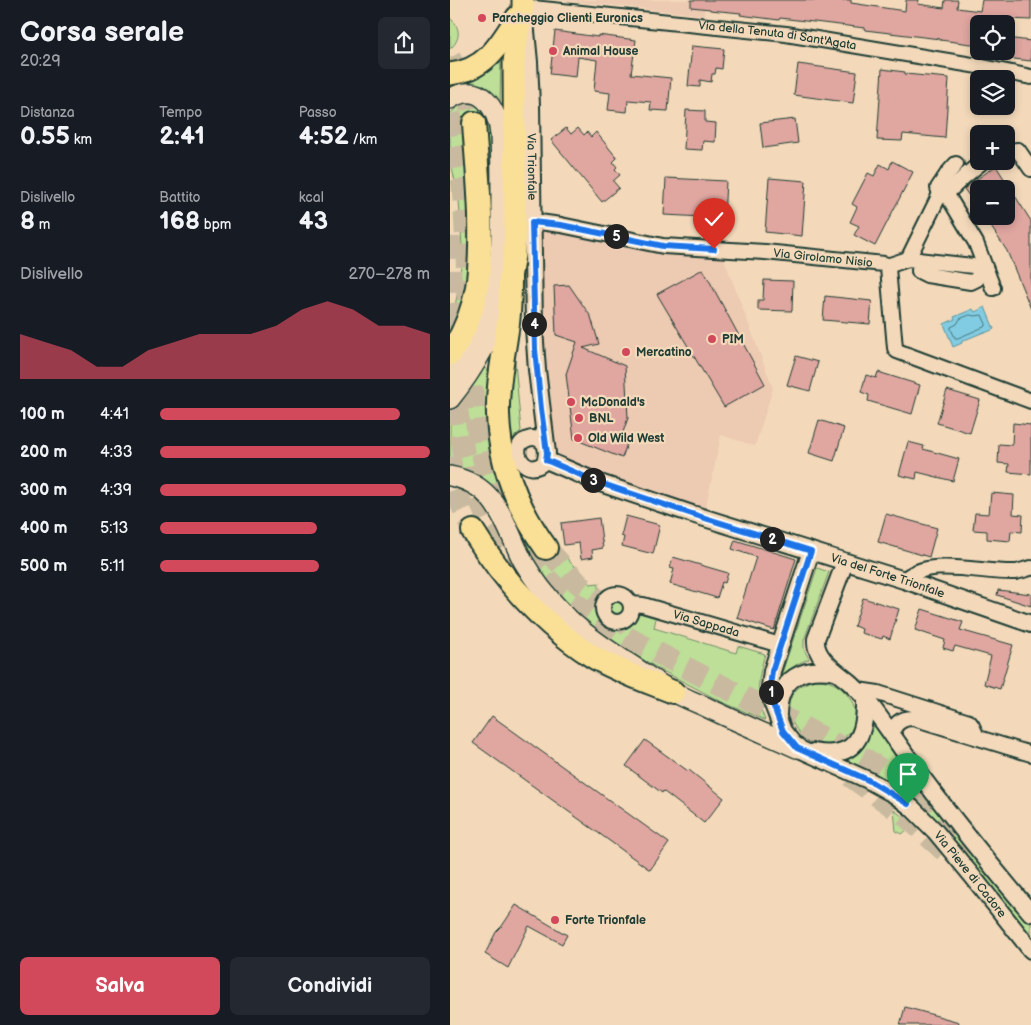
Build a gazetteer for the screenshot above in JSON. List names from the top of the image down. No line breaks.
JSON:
{"streets":{"main road":["Via Trionfale"],"street":["Via della Tenuta di Sant'Agata","Via Girolamo Nisio","Via del Forte Trionfale","Via Sappada","Via Pieve di Cadore"]},"crossings":[["Via della Tenuta di Sant'Agata","Via Trionfale"],["Via Trionfale","Via Girolamo Nisio"],["Via Trionfale","Via del Forte Trionfale"],["Via del Forte Trionfale","Via Pieve di Cadore"],["Via Sappada","Via Pieve di Cadore"]],"places":["Parcheggio Clienti Euronics","Animal House","PIM","Mercatino","McDonald's","BNL","Old Wild West","Forte Trionfale"],"page":{"heading":["Corsa serale","20:29"],"map_buttons":["+","−"],"stats":[["Distanza","0.55 km"],["Tempo","2:41"],["Passo","4:52 /km"],["Dislivello","8 m"],["Battito","168 bpm"],["kcal","43"]],"pins":["5","4","3","2","1"],"chart":["Dislivello","270–278 m"],"list":[{"name":"100 m","note":"4:41"},{"name":"200 m","note":"4:33"},{"name":"300 m","note":"4:39"},{"name":"400 m","note":"5:13"},{"name":"500 m","note":"5:11"}],"buttons":["Salva","Condividi"]}}
